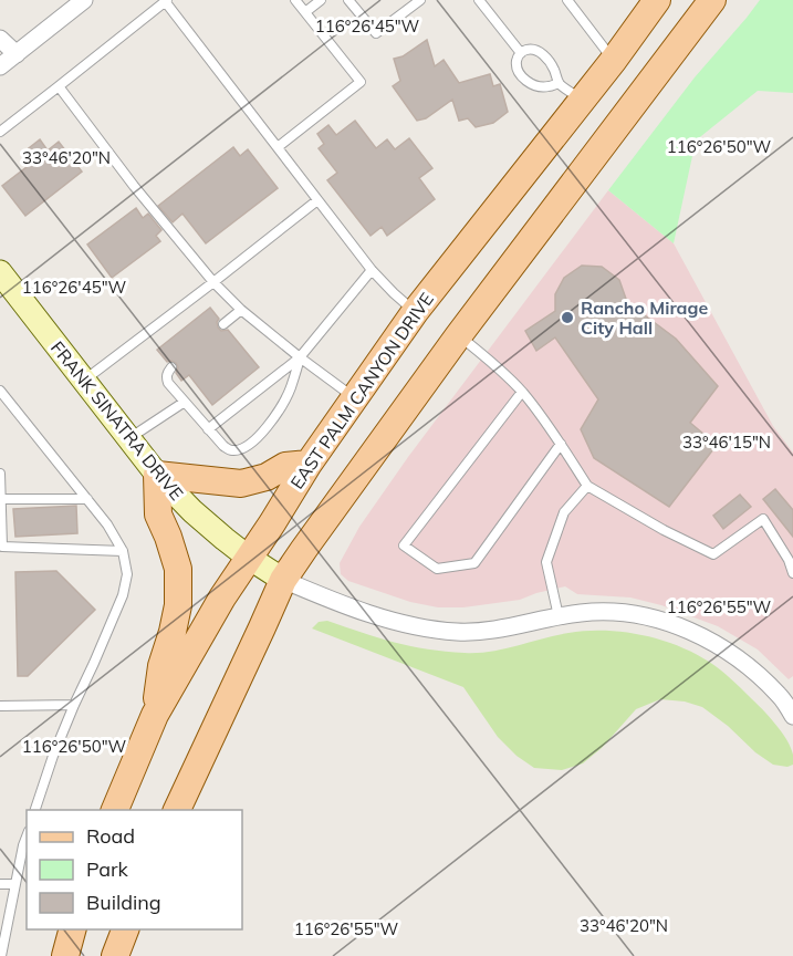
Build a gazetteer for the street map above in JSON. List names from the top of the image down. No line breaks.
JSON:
{"streets":{"main road":["EAST PALM CANYON DRIVE","FRANK SINATRA DRIVE"]},"crossings":[["EAST PALM CANYON DRIVE","FRANK SINATRA DRIVE"]],"places":["Rancho Mirage City Hall"],"legend":["Road","Park","Building"],"coordinates":["116°26'45\"W","116°26'50\"W","33°46'20\"N","33°46'15\"N","116°26'55\"W"]}
